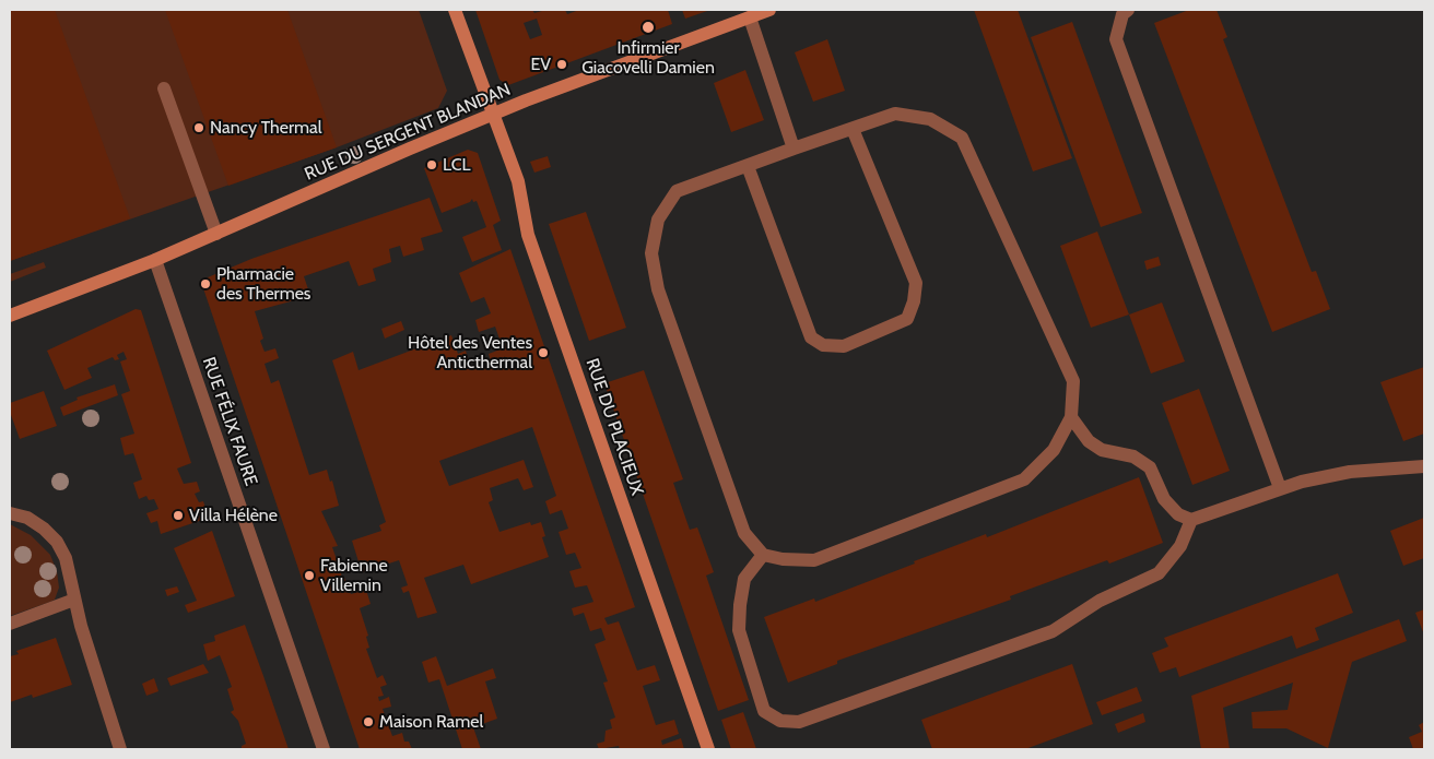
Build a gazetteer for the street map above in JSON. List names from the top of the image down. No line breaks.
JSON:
{"streets":{"street":["RUE DU SERGENT BLANDAN","RUE FÉLIX FAURE","RUE DU PLACIEUX"]},"crossings":[["RUE DU SERGENT BLANDAN","RUE FÉLIX FAURE"],["RUE DU SERGENT BLANDAN","RUE DU PLACIEUX"]],"places":["Infirmier Giacovelli Damien","EV","Nancy Thermal","LCL","Pharmacie des Thermes","Hôtel des Ventes Anticthermal","Villa Hélène","Fabienne Villemin","Maison Ramel"]}
